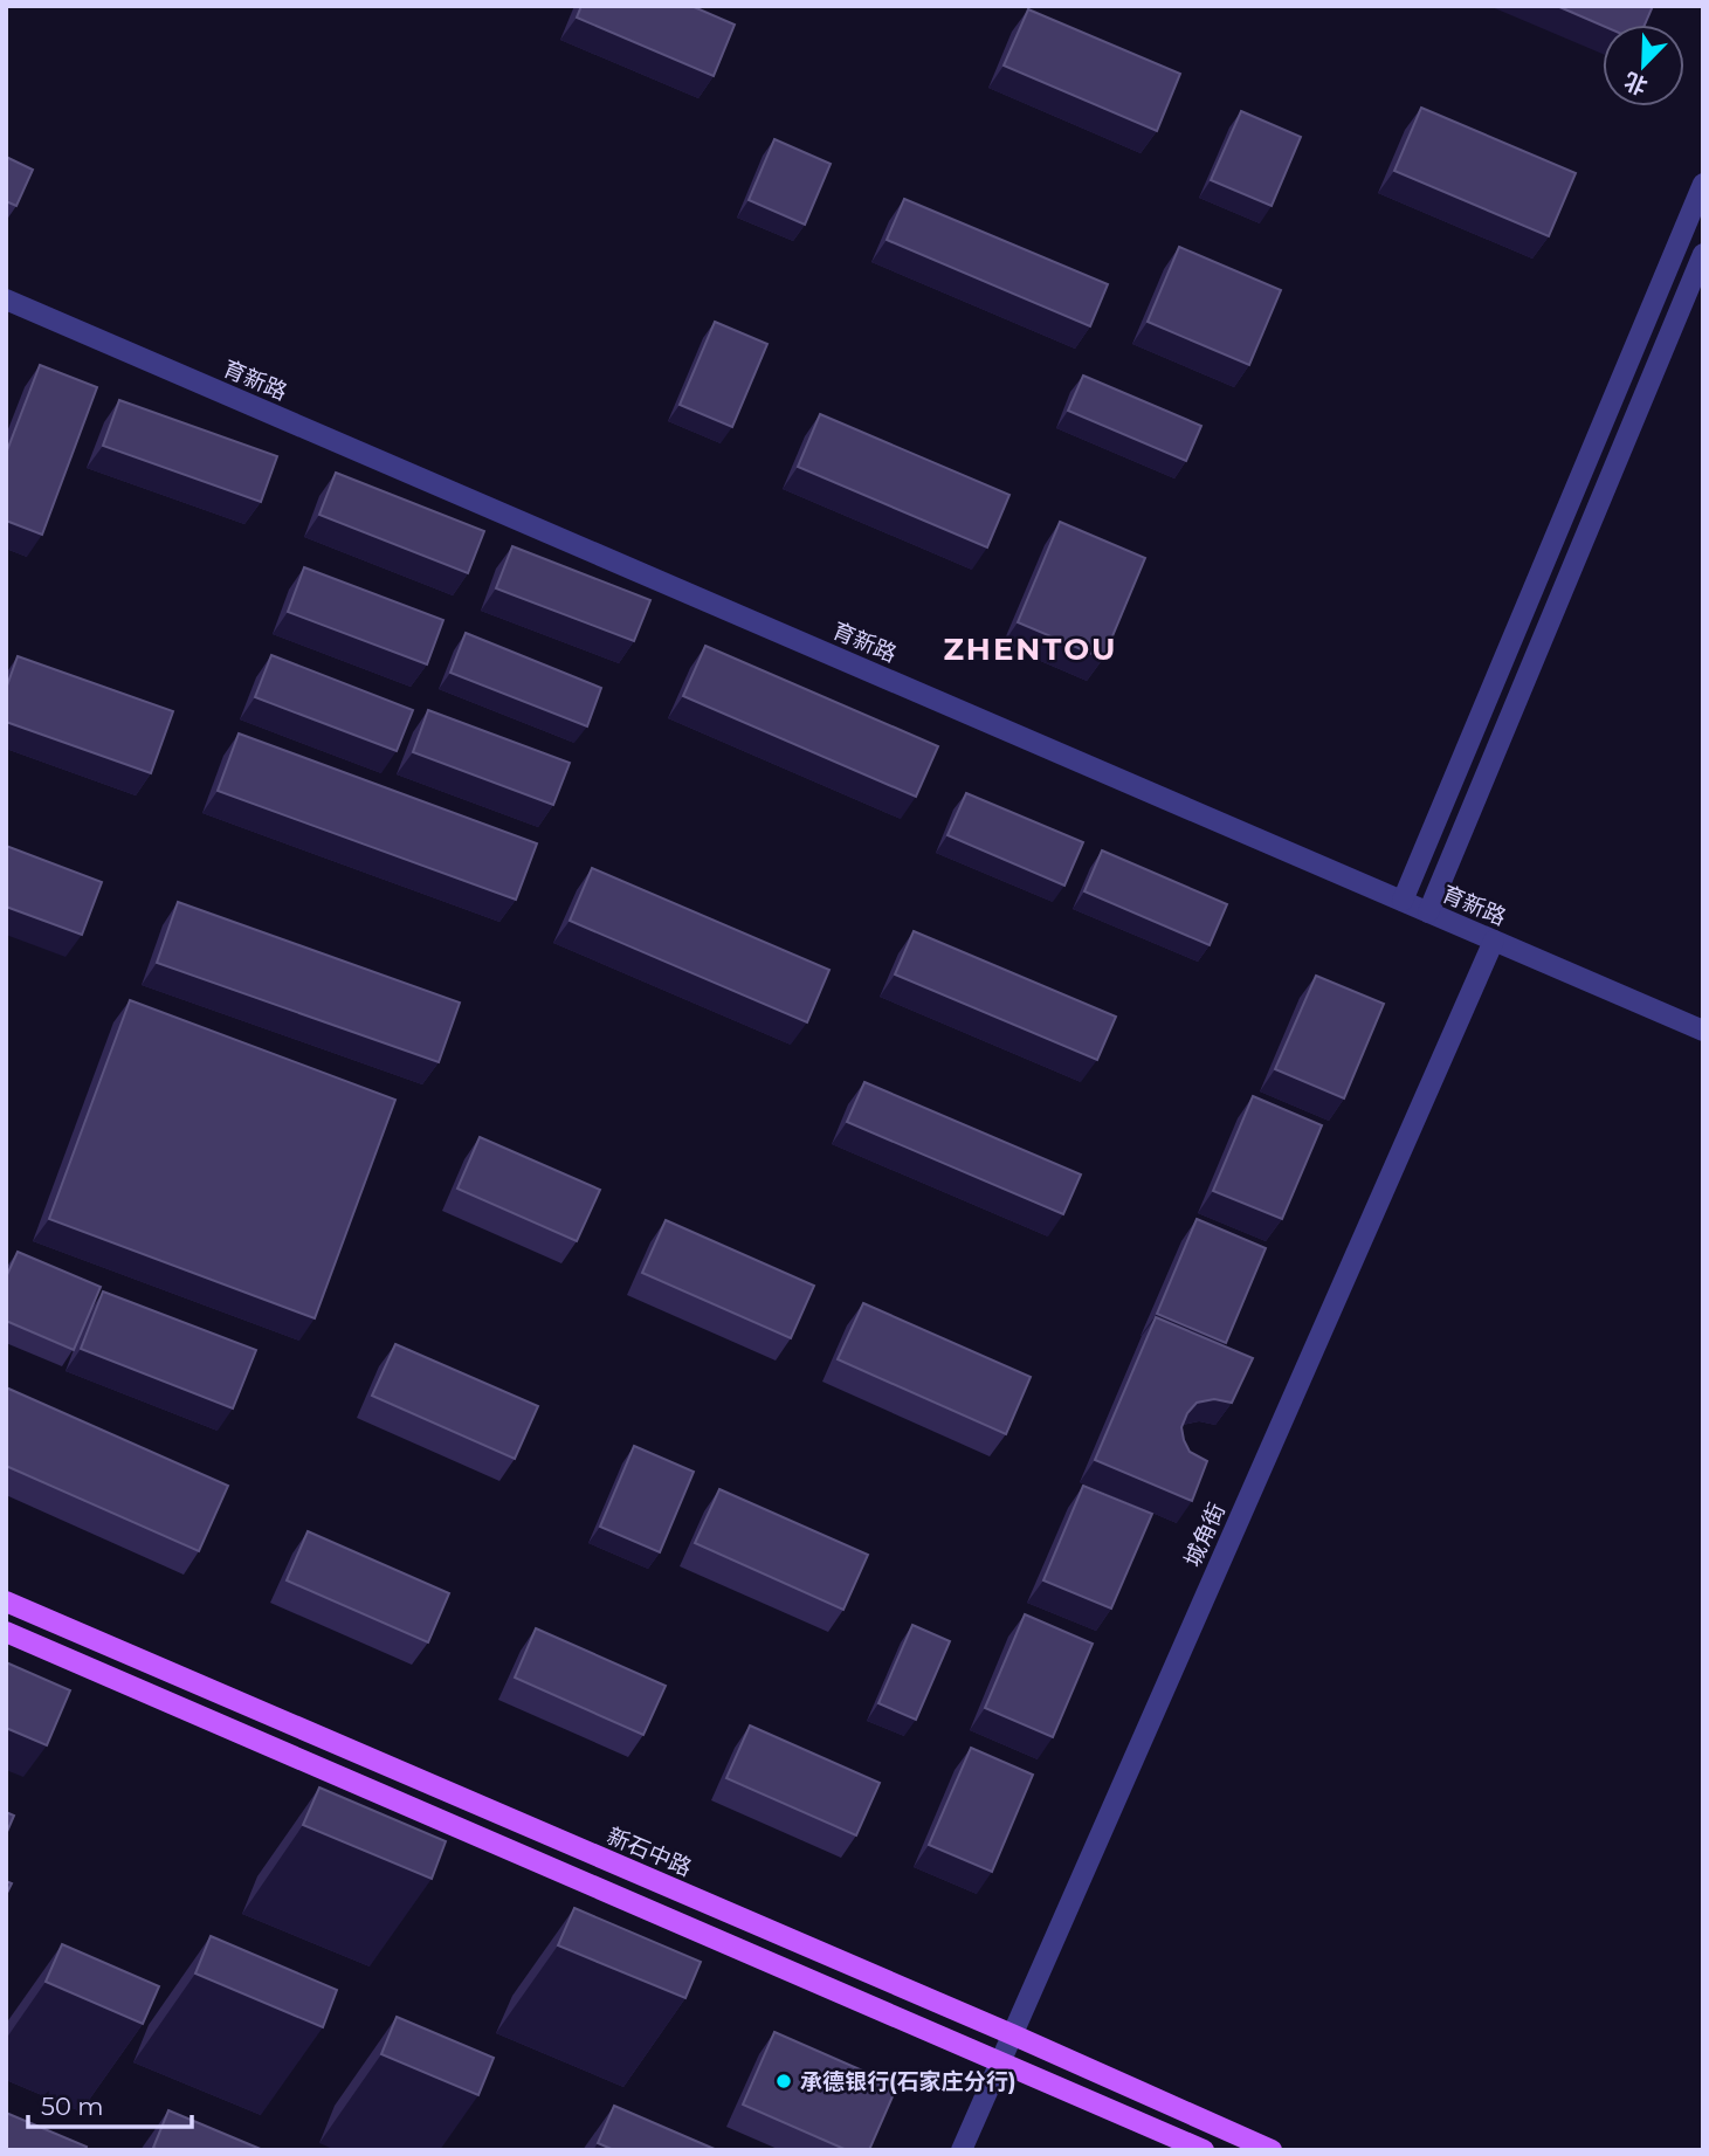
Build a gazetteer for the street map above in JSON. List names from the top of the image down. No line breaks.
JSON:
{"streets":{"main road":["新石中路"],"street":["育新路","城角街"]},"crossings":[["育新路","城角街"],["城角街","新石中路"]],"districts":["ZHENTOU"],"places":["承德银行(石家庄分行)"],"scale_bar":"50 m","north":"bottom left"}
